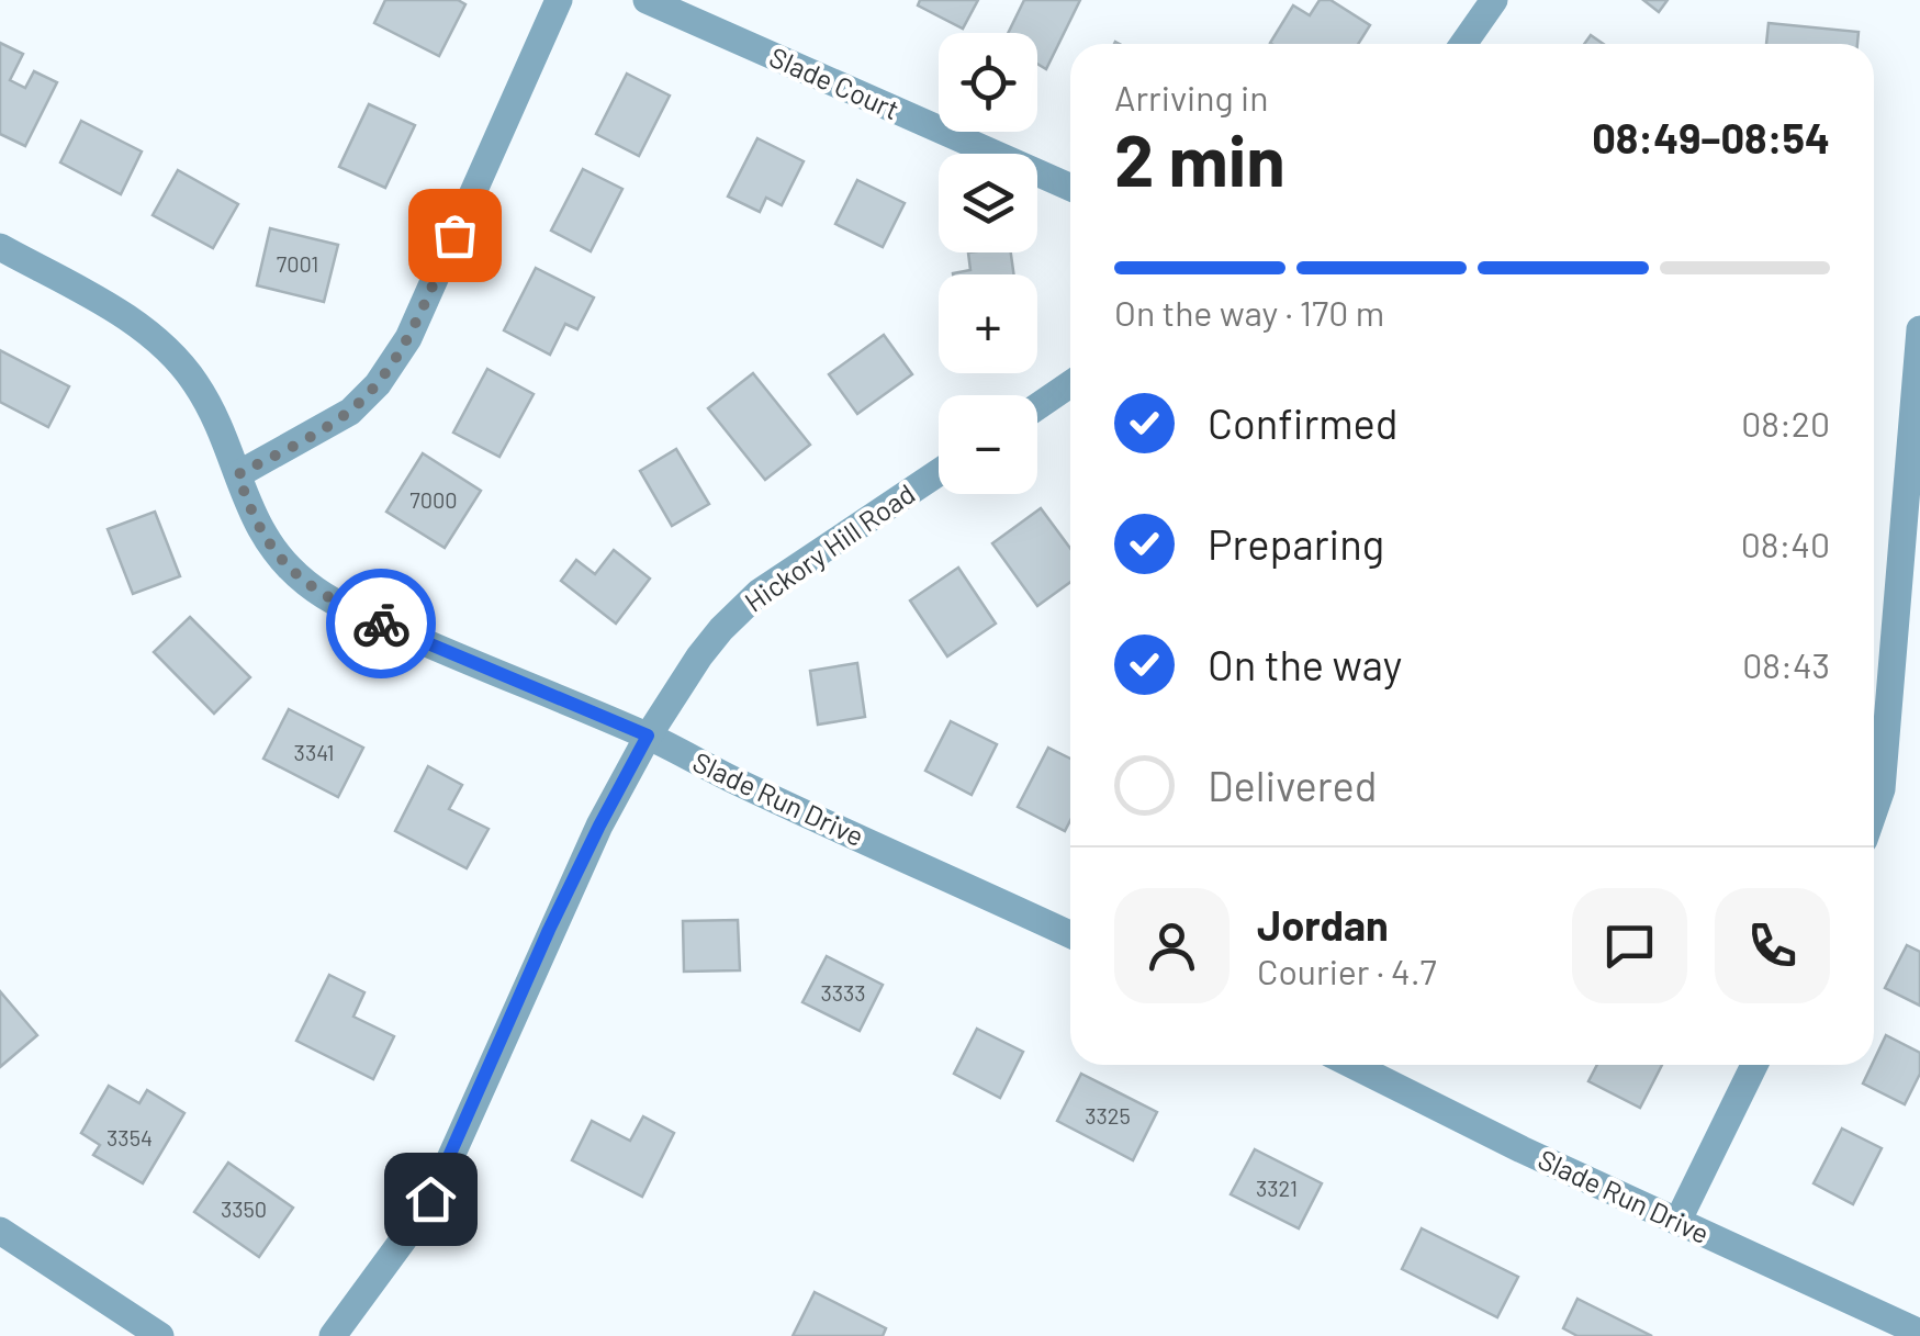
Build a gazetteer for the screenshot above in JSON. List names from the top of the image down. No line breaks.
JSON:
{"streets":{"street":["Slade Court","Hickory Hill Road","Slade Run Drive"]},"crossings":[["Hickory Hill Road","Slade Run Drive"]],"house_numbers":["7001","7000","3341","3333","3325","3354","3321","3350"],"page":{"map_buttons":["+","−"],"heading":["2 min","Arriving in","08:49–08:54"],"panel":["Jordan","Courier · 4.7"],"bar":"On the way · 170 m","list":[["Confirmed","08:20"],["Preparing","08:40"],["On the way","08:43"],"Delivered"]}}
